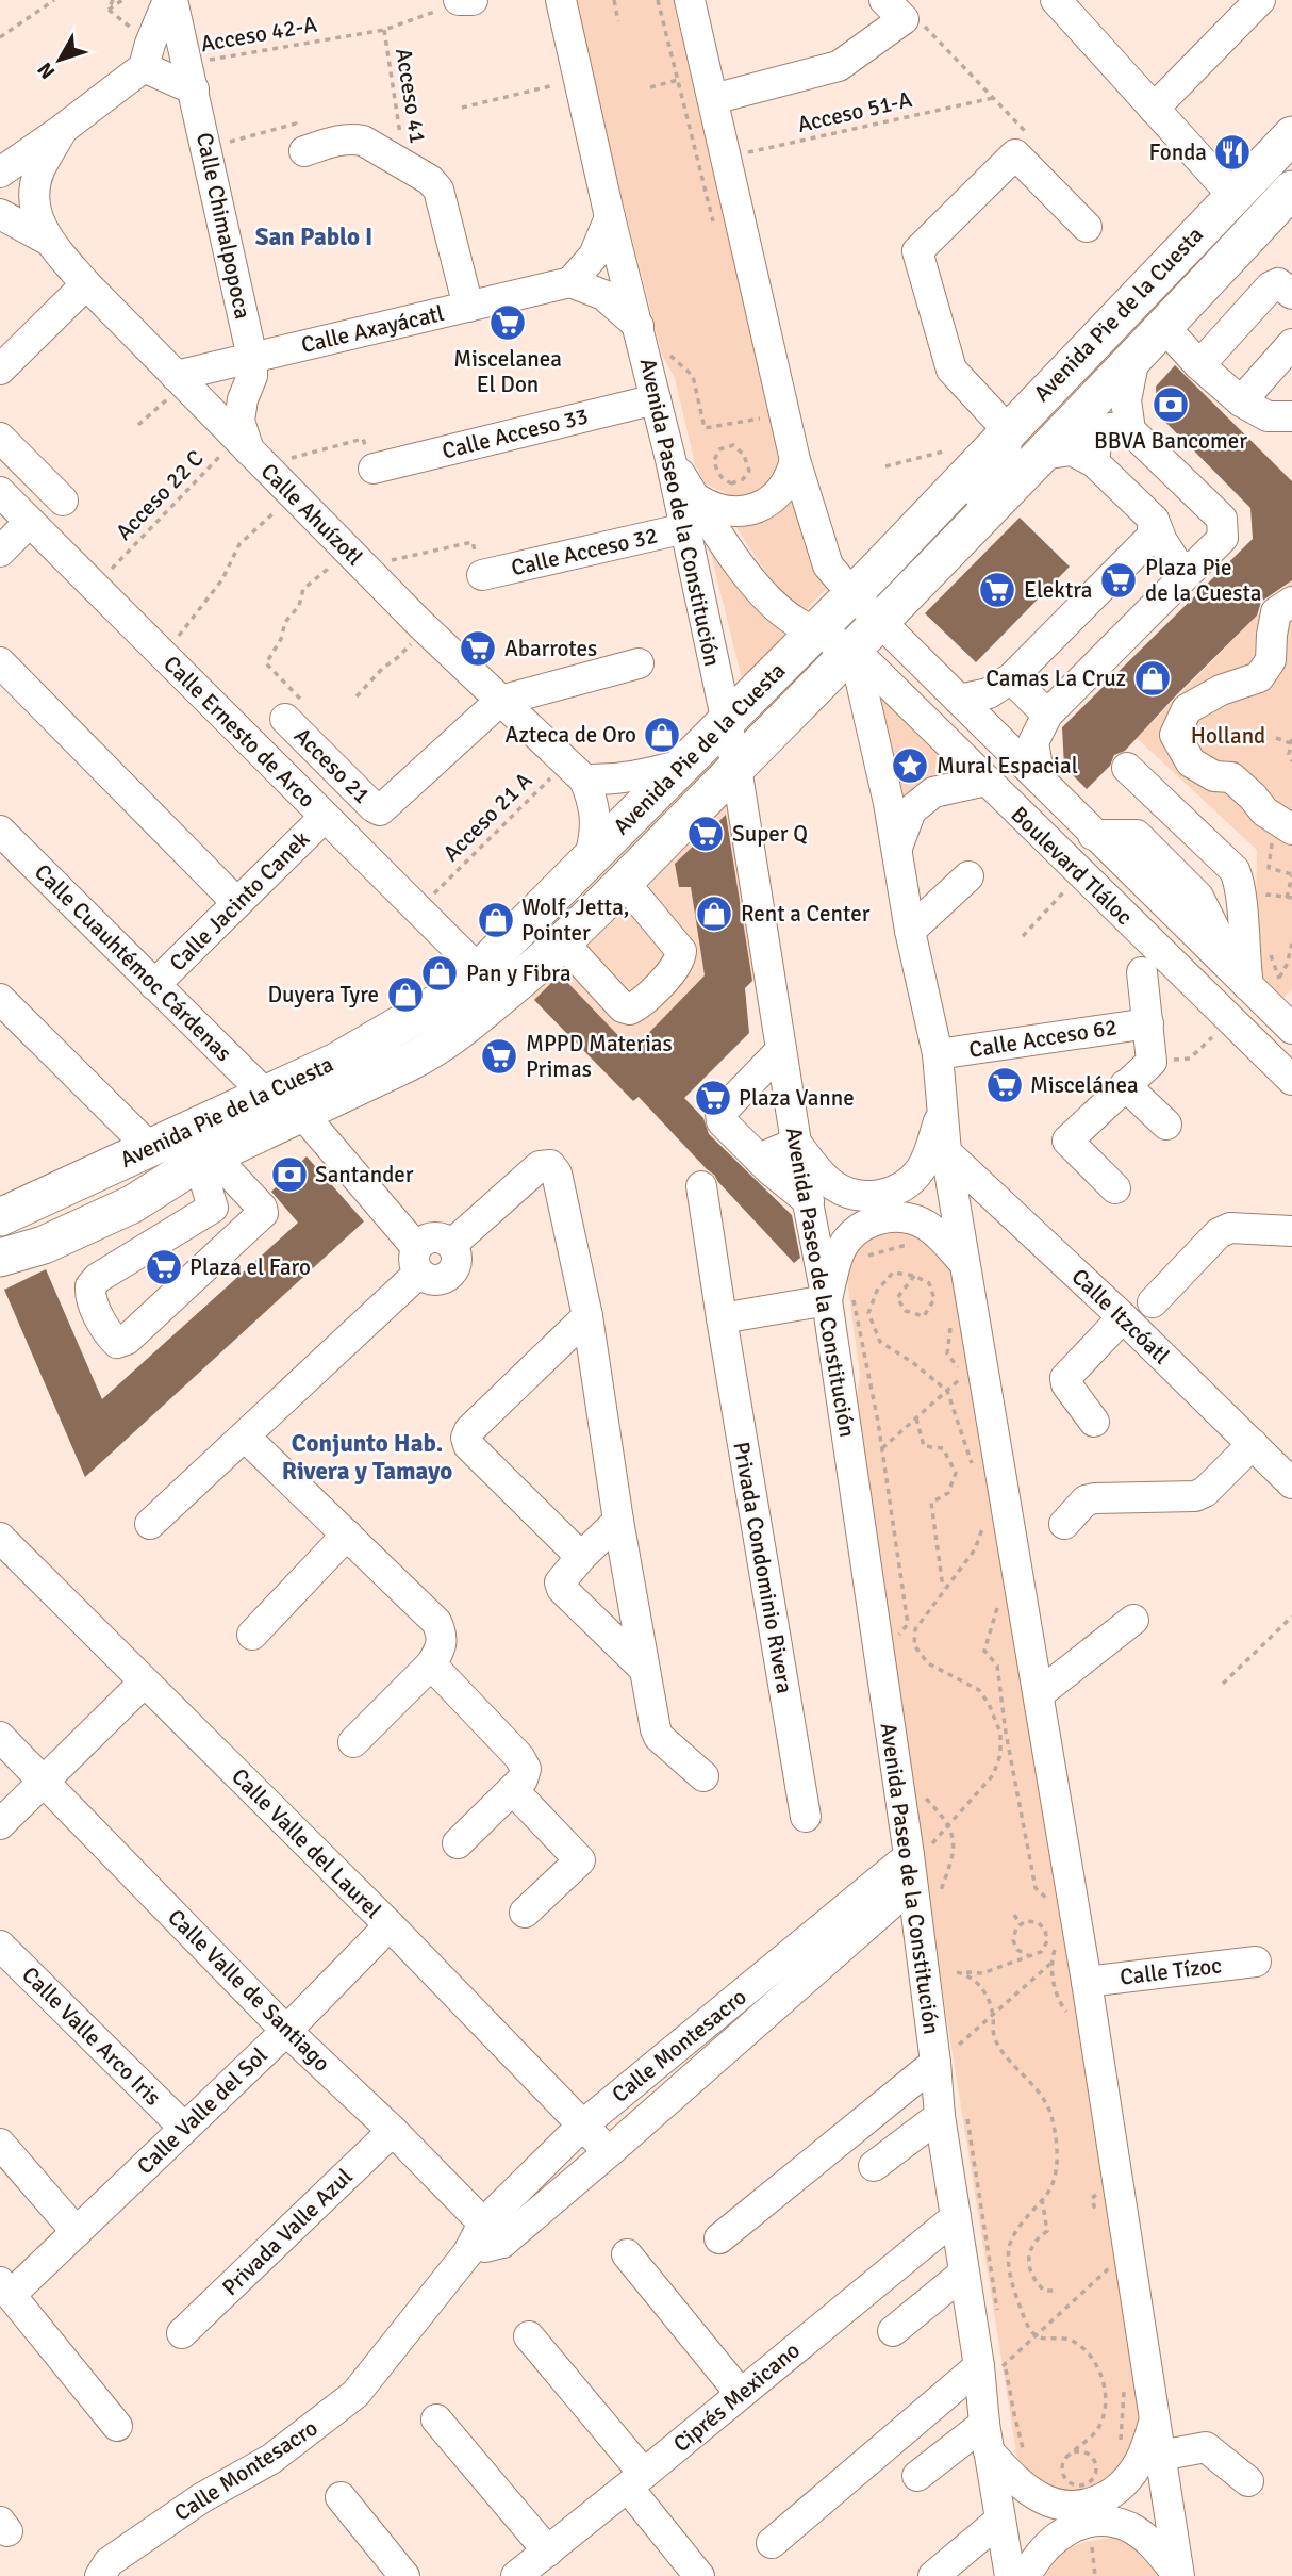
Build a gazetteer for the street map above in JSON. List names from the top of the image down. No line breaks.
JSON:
{"streets":{"main road":["Avenida Pie de la Cuesta"],"street":["Calle Chimalpopoca","Calle Axayácatl","Calle Acceso 33","Avenida Paseo de la Constitución","Calle Ahuízotl","Calle Acceso 32","Calle Ernesto de Arco","Acceso 21","Boulevard Tláloc","Calle Jacinto Canek","Calle Cuauhtémoc Cárdenas","Calle Acceso 62","Calle Itzcóatl","Privada Condominio Rivera","Calle Valle del Laurel","Calle Tízoc","Calle Valle de Santiago","Calle Valle Arco Iris","Calle Montesacro","Calle Valle del Sol","Privada Valle Azul","Ciprés Mexicano"],"path":["Acceso 42-A","Acceso 41","Acceso 51-A","Acceso 22 C","Acceso 21 A"]},"crossings":[["Acceso 42-A","Acceso 41"],["Acceso 42-A","Calle Chimalpopoca"],["Calle Chimalpopoca","Calle Axayácatl"],["Calle Chimalpopoca","Acceso 22 C"],["Calle Chimalpopoca","Calle Ahuízotl"],["Avenida Pie de la Cuesta","Avenida Paseo de la Constitución"],["Avenida Pie de la Cuesta","Calle Ahuízotl"],["Avenida Pie de la Cuesta","Calle Ernesto de Arco"],["Avenida Pie de la Cuesta","Boulevard Tláloc"],["Avenida Pie de la Cuesta","Calle Cuauhtémoc Cárdenas"],["Calle Axayácatl","Calle Ahuízotl"],["Calle Acceso 33","Avenida Paseo de la Constitución"],["Acceso 22 C","Calle Ahuízotl"],["Avenida Paseo de la Constitución","Calle Acceso 32"],["Avenida Paseo de la Constitución","Calle Montesacro"],["Avenida Paseo de la Constitución","Ciprés Mexicano"],["Calle Ahuízotl","Acceso 21"],["Calle Ahuízotl","Acceso 21 A"],["Calle Ernesto de Arco","Calle Jacinto Canek"],["Calle Jacinto Canek","Calle Cuauhtémoc Cárdenas"],["Calle Valle del Laurel","Calle Montesacro"],["Calle Valle del Laurel","Calle Valle del Sol"],["Calle Valle de Santiago","Calle Montesacro"],["Calle Valle de Santiago","Calle Valle del Sol"],["Calle Valle de Santiago","Privada Valle Azul"],["Calle Valle Arco Iris","Calle Valle del Sol"]],"districts":["San Pablo I","Conjunto Hab. Rivera y Tamayo"],"parks":["Holland"],"places":{"restaurant":["Fonda"],"supermarket":["Miscelanea El Don","Plaza Pie de la Cuesta","Elektra","Abarrotes","Super Q","MPPD Materias Primas","Miscelánea","Plaza Vanne","Plaza el Faro"],"bank":["BBVA Bancomer","Santander"],"shop":["Camas La Cruz","Azteca de Oro","Rent a Center","Wolf, Jetta, Pointer","Pan y Fibra","Duyera Tyre"],"place":["Mural Espacial"]},"north":"bottom left"}
